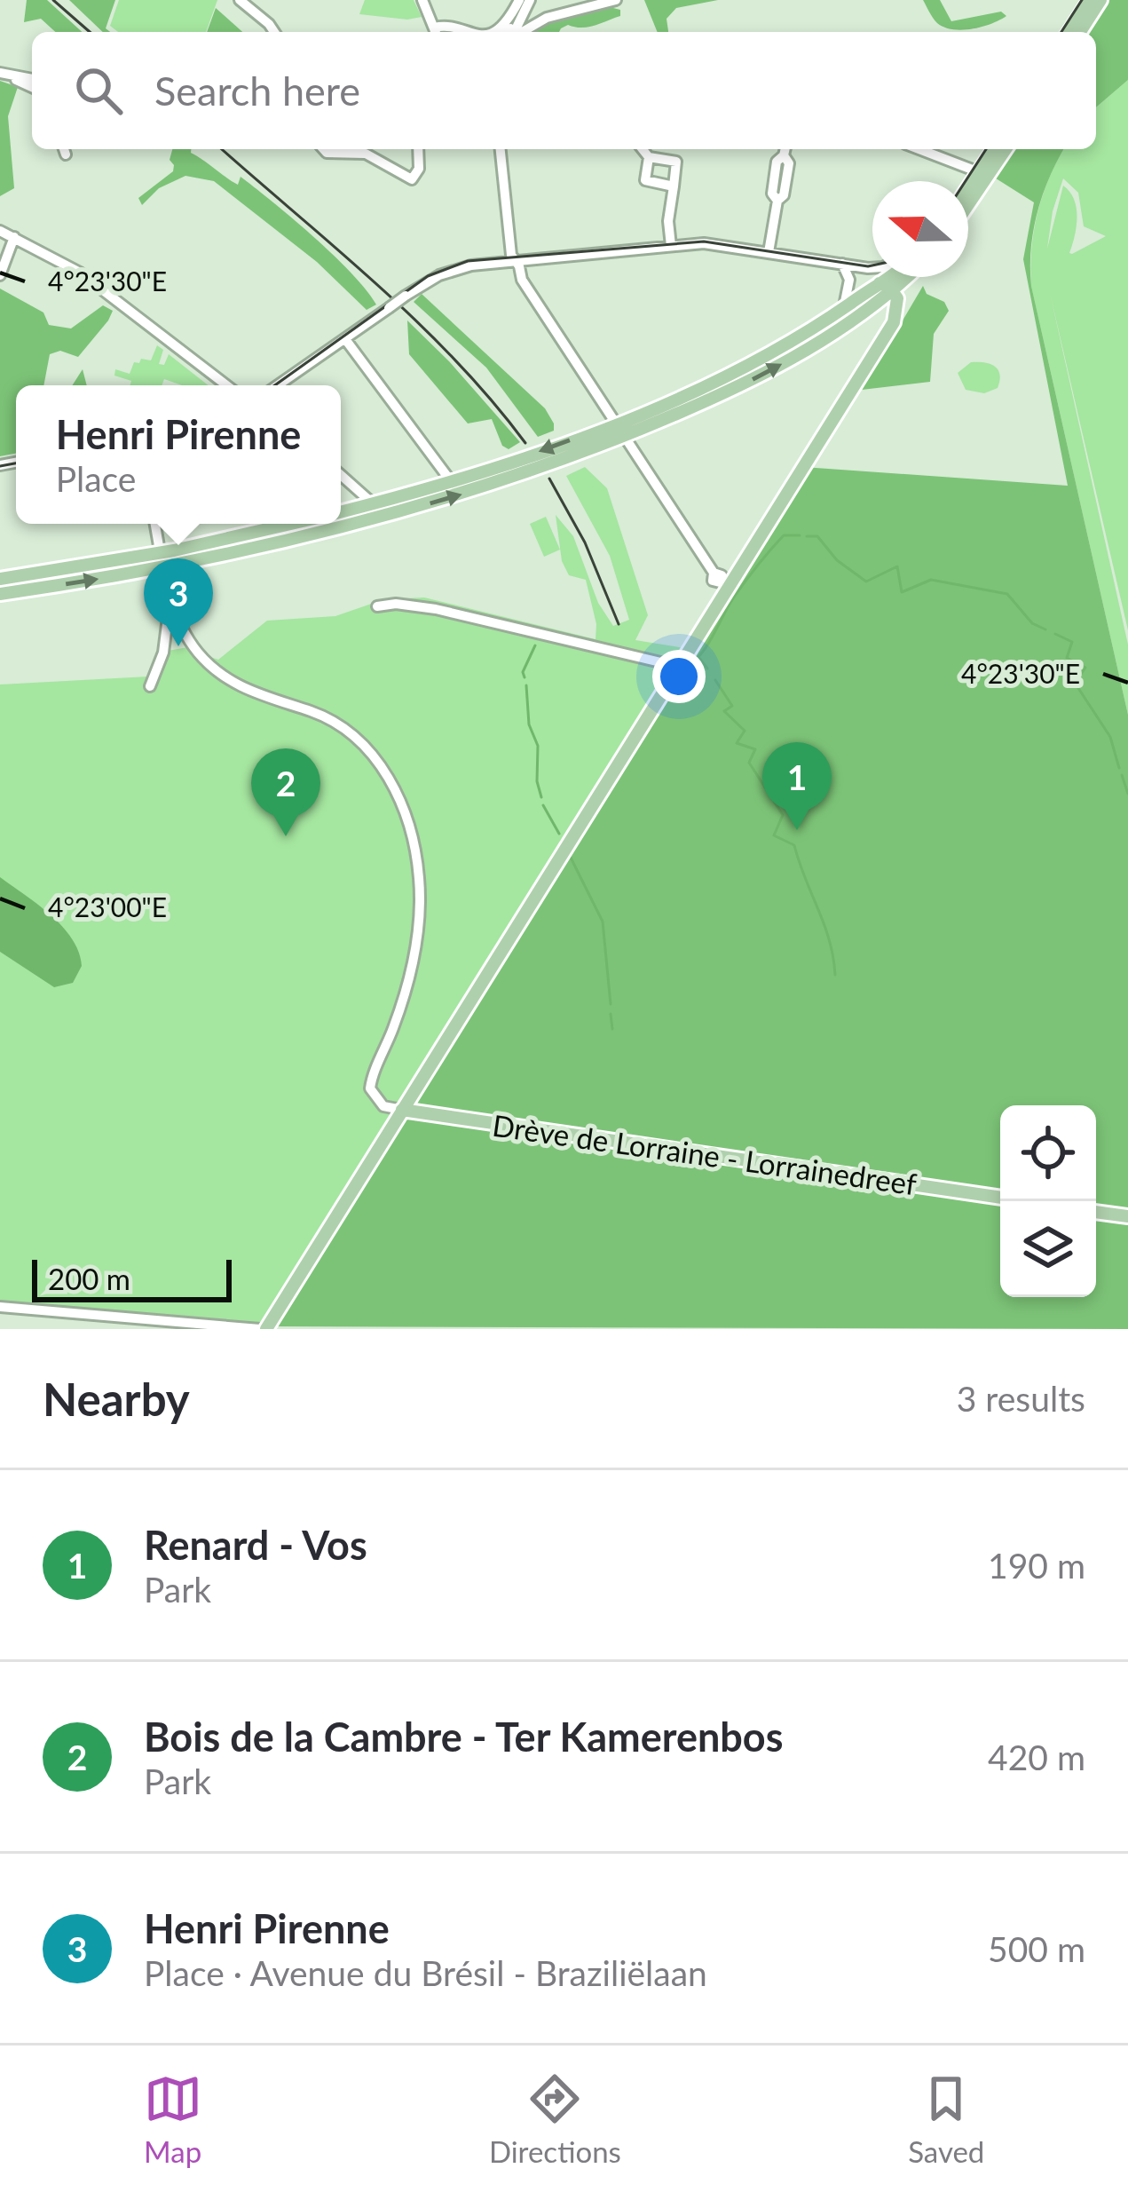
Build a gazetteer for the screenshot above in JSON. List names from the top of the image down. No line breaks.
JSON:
{"streets":{"main road":["Drève de Lorraine - Lorrainedreef"]},"scale_bar":"200 m","north":"left","page":{"search":"Search here","popup":["Henri Pirenne","Place"],"pins":["3","1","2"],"scale":"200 m","heading":["Nearby","3 results"],"list":[{"mark":"1","name":"Renard - Vos","note":"Park","value":"190 m"},{"mark":"2","name":"Bois de la Cambre - Ter Kamerenbos","note":"Park","value":"420 m"},{"mark":"3","name":"Henri Pirenne","note":"Place · Avenue du Brésil - Braziliëlaan","value":"500 m"}],"nav":["Map","Directions","Saved"]},"coordinates":["4°23'30\"E","4°23'00\"E"]}
